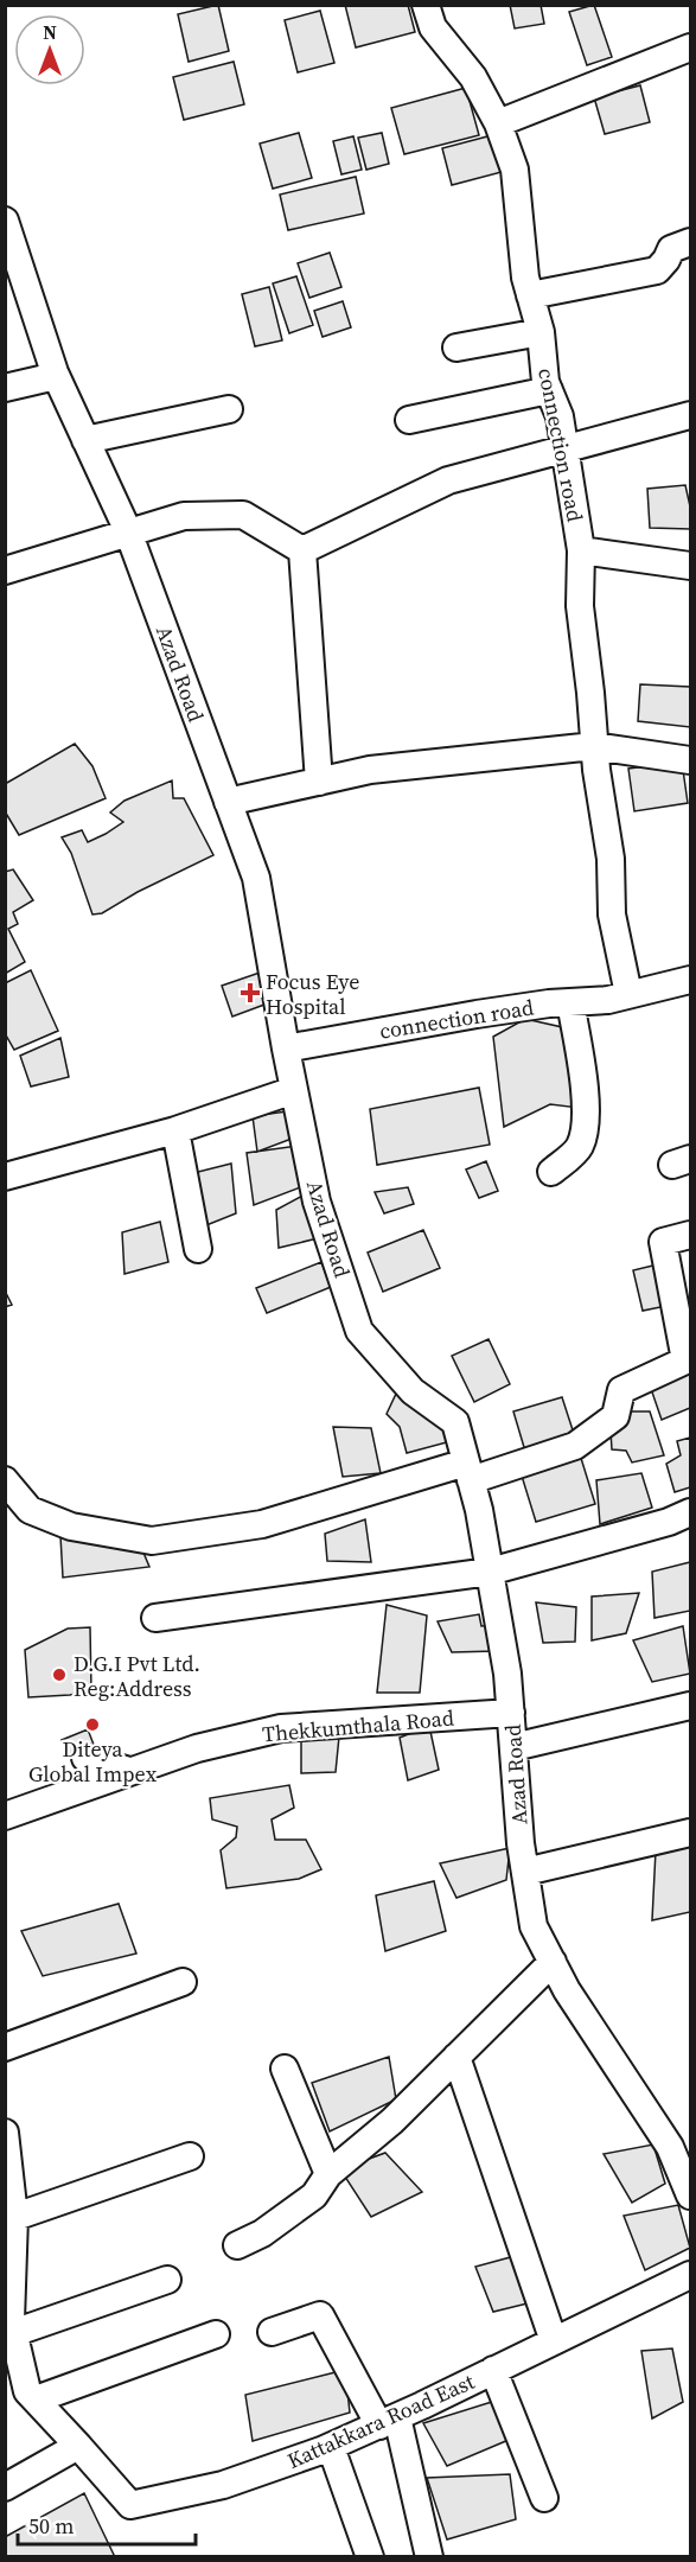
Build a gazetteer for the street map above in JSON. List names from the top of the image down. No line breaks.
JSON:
{"streets":{"street":["connection road","Azad Road","Thekkumthala Road","Kattakkara Road East"]},"crossings":[["connection road","Azad Road"],["Azad Road","Thekkumthala Road"]],"places":{"health":["Focus Eye Hospital"],"other":["D.G.I Pvt Ltd. Reg:Address","Diteya Global Impex"]},"scale_bar":"50 m","north":"top"}
